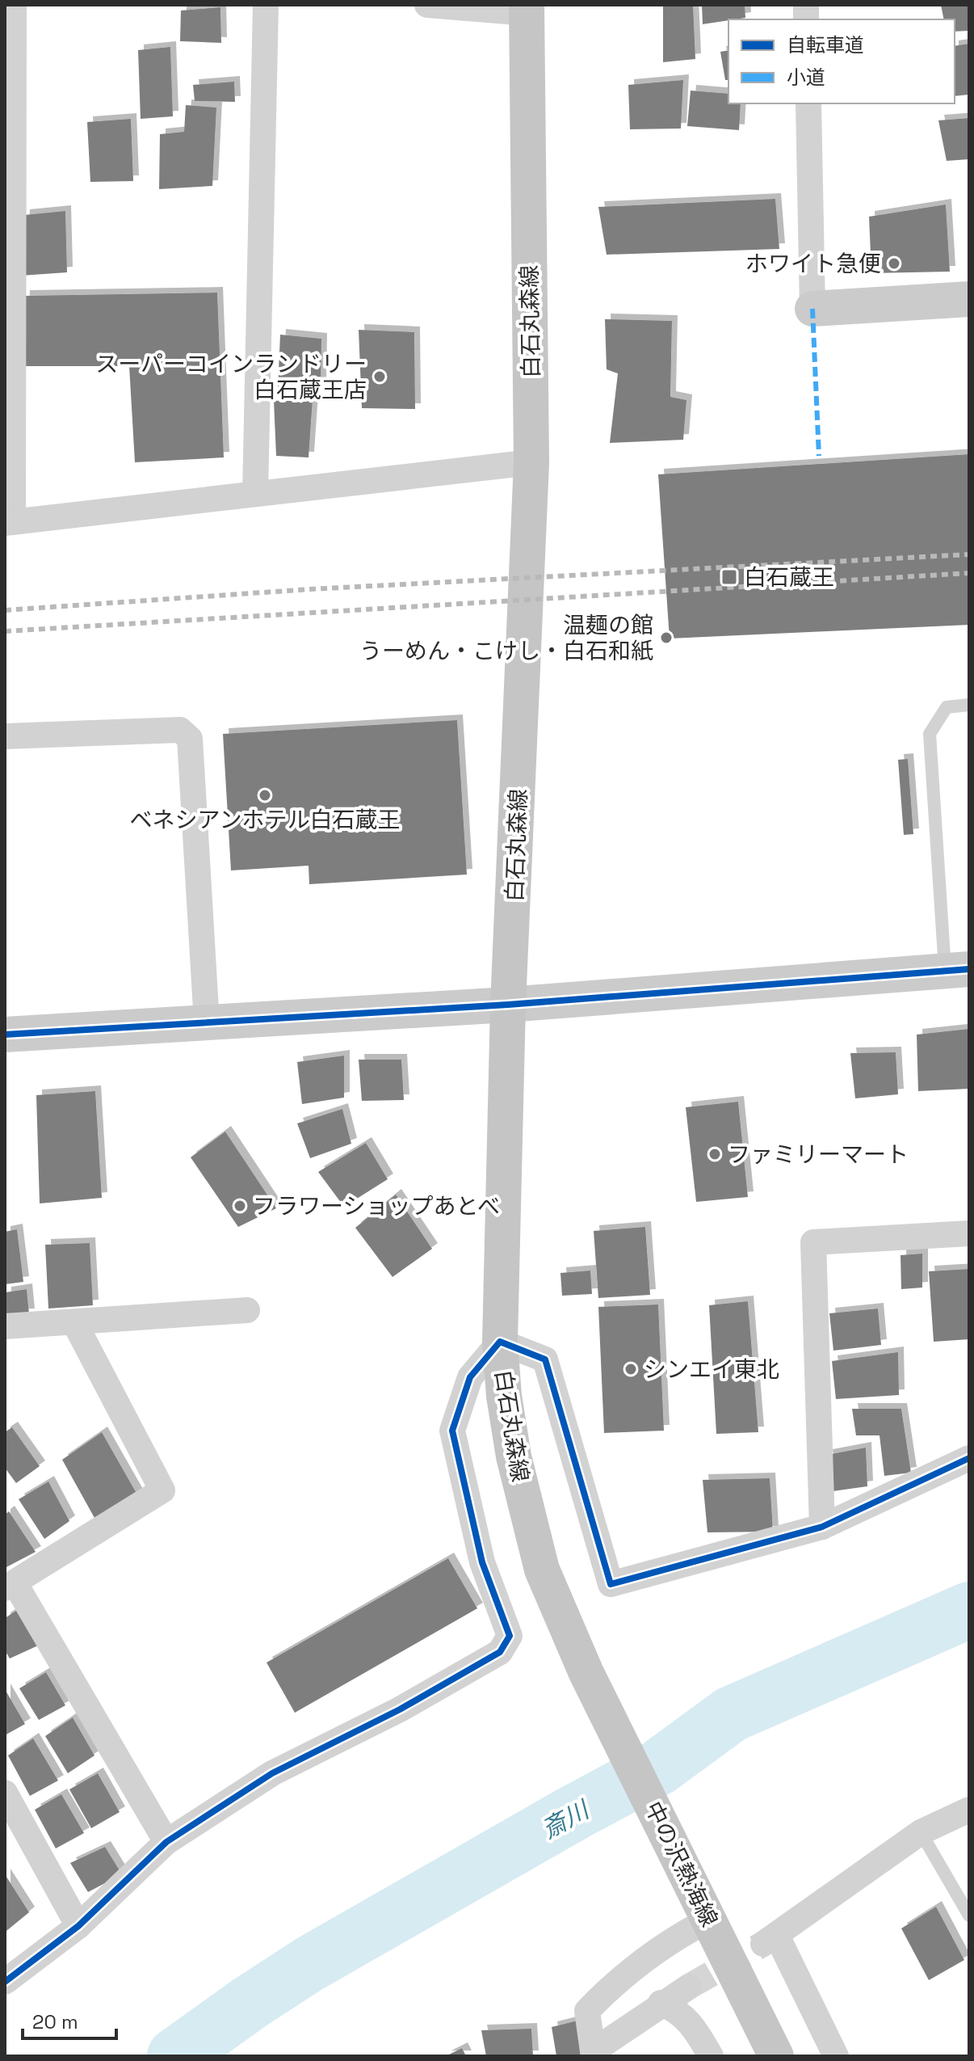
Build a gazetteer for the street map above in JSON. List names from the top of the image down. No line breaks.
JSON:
{"streets":{"main road":["白石丸森線","中の沢熱海線"]},"crossings":[["白石丸森線","中の沢熱海線"]],"water":["斎川"],"places":{"other":["ホワイト急便","スーパーコインランドリー 白石蔵王店","温麺の館 うーめん・こけし・白石和紙","ベネシアンホテル白石蔵王","ファミリーマート","フラワーショップあとべ","シンエイ東北"],"transit":["白石蔵王"]},"legend":["自転車道","小道"],"scale_bar":"20 m"}
